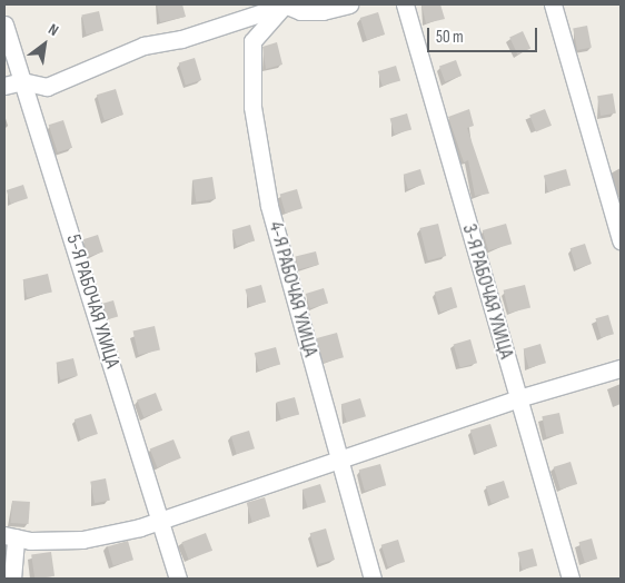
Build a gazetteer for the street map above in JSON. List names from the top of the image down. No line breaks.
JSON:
{"streets":{"street":["4-Я РАБОЧАЯ УЛИЦА","3-Я РАБОЧАЯ УЛИЦА","5-Я РАБОЧАЯ УЛИЦА"]},"scale_bar":"50 m","north":"top right"}
